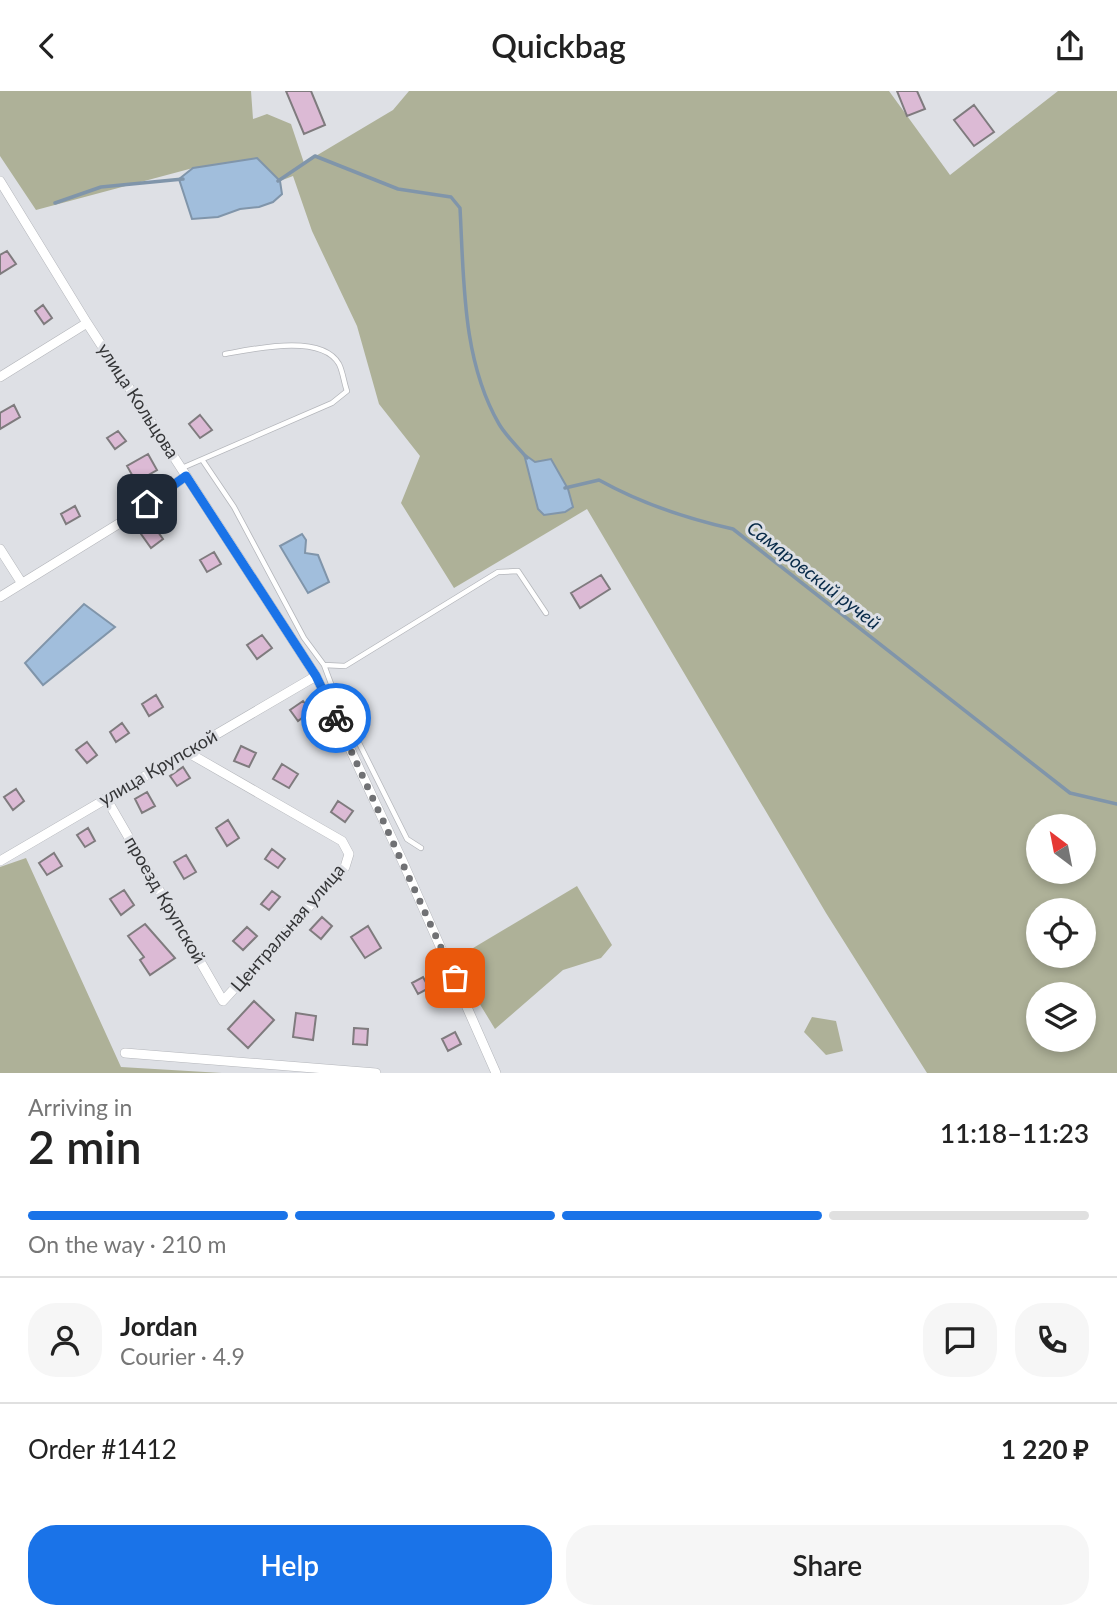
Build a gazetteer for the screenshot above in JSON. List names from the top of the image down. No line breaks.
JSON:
{"streets":{"street":["улица Кольцова","улица Крупской","проезд Крупской","Центральная улица"]},"crossings":[["улица Кольцова","улица Крупской"],["улица Крупской","проезд Крупской"],["улица Крупской","Центральная улица"],["проезд Крупской","Центральная улица"]],"water":["Самаровский ручей"],"north":"top left","page":{"header":"Quickbag","heading":["2 min","Arriving in","11:18–11:23"],"panel":["Jordan","Courier · 4.9","Order #1412","1 220 ₽"],"bar":"On the way · 210 m","buttons":["Help","Share"]}}
